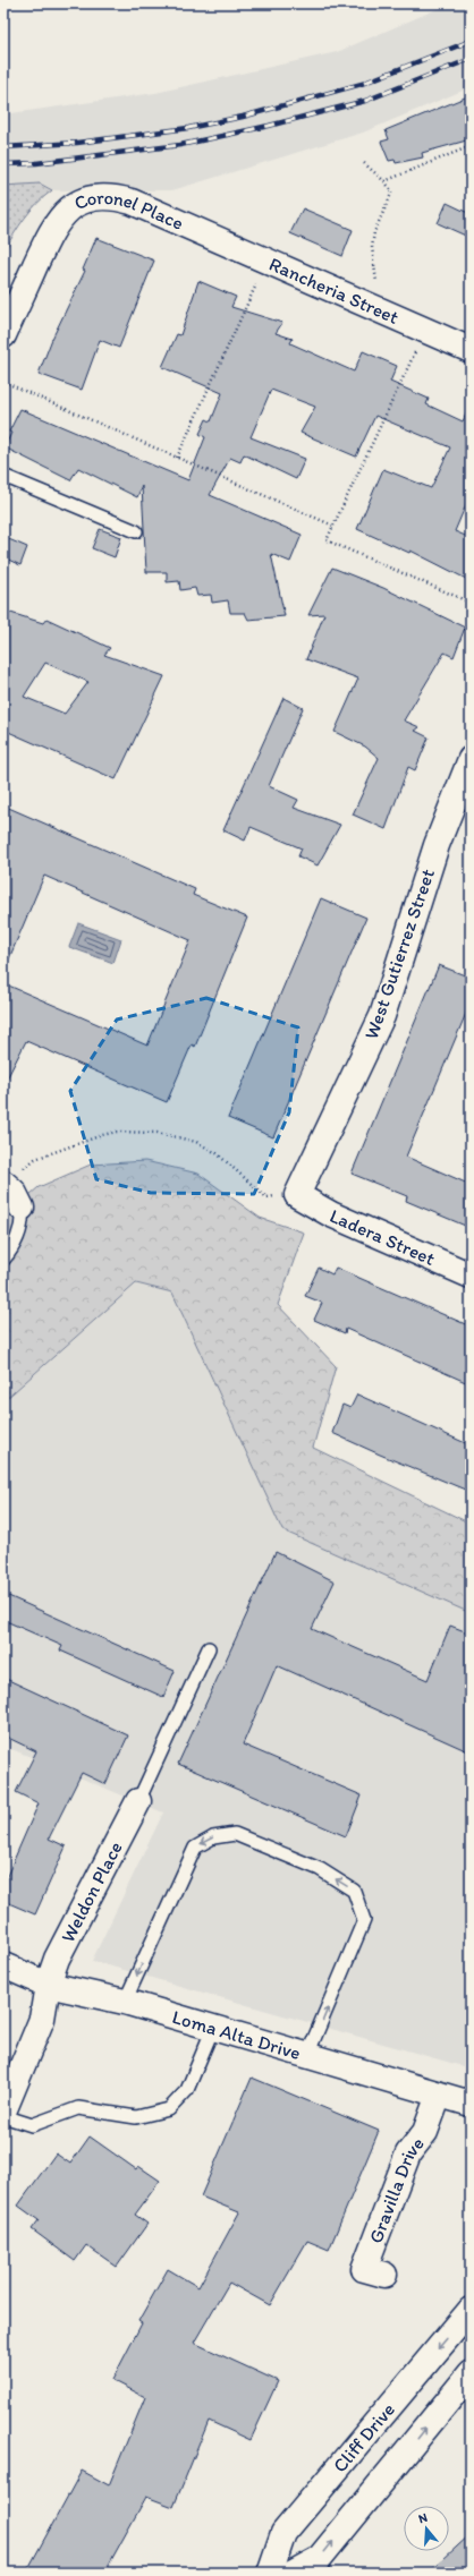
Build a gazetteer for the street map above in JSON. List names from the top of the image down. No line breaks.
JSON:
{"streets":{"street":["Coronel Place","Rancheria Street","West Gutierrez Street","Ladera Street","Weldon Place","Loma Alta Drive","Gravilla Drive","Cliff Drive"]},"crossings":[["Coronel Place","Rancheria Street"],["West Gutierrez Street","Ladera Street"],["Weldon Place","Loma Alta Drive"],["Loma Alta Drive","Gravilla Drive"]],"north":"top"}
